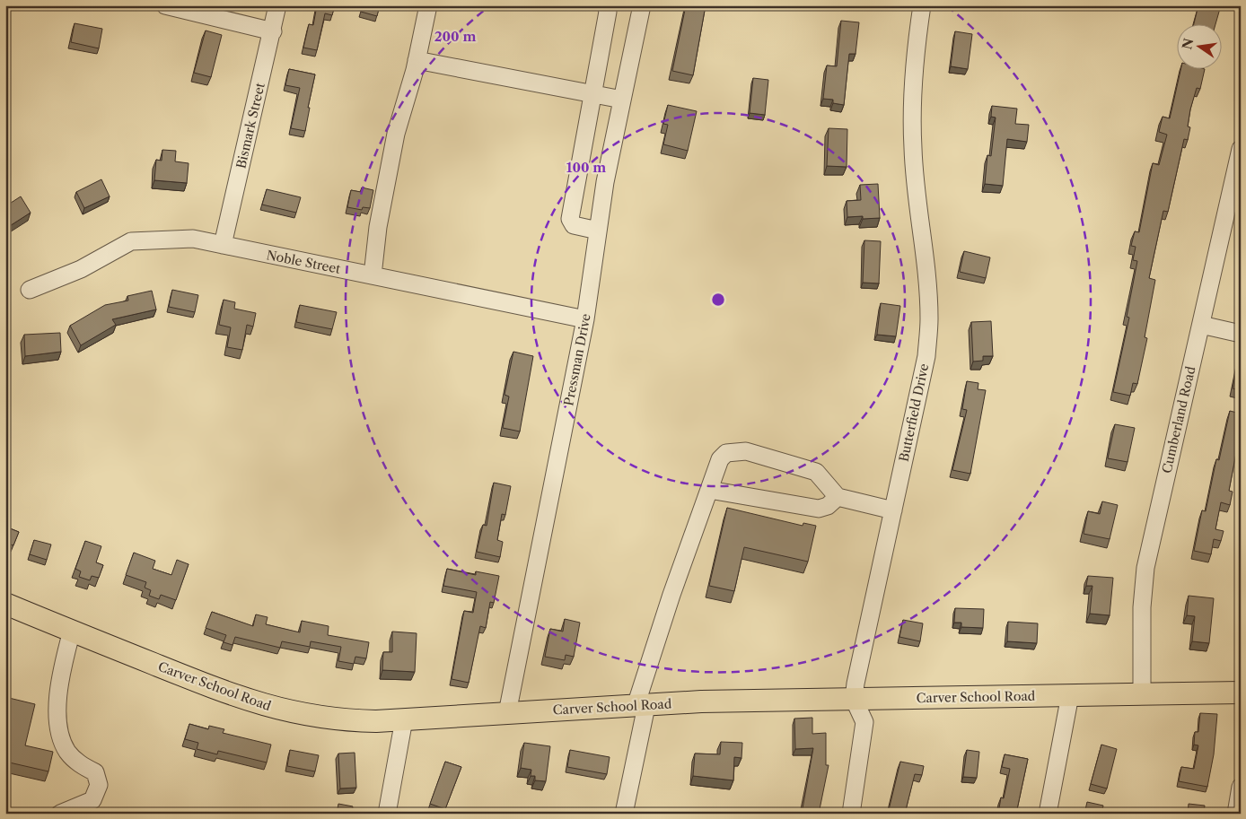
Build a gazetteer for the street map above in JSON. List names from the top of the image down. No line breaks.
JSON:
{"streets":{"main road":["Carver School Road"],"street":["Bismark Street","Noble Street","Pressman Drive","Butterfield Drive","Cumberland Road"]},"crossings":[["Bismark Street","Noble Street"],["Noble Street","Pressman Drive"],["Pressman Drive","Carver School Road"],["Butterfield Drive","Carver School Road"],["Cumberland Road","Carver School Road"]],"north":"left","rings":["200 m","100 m"]}
